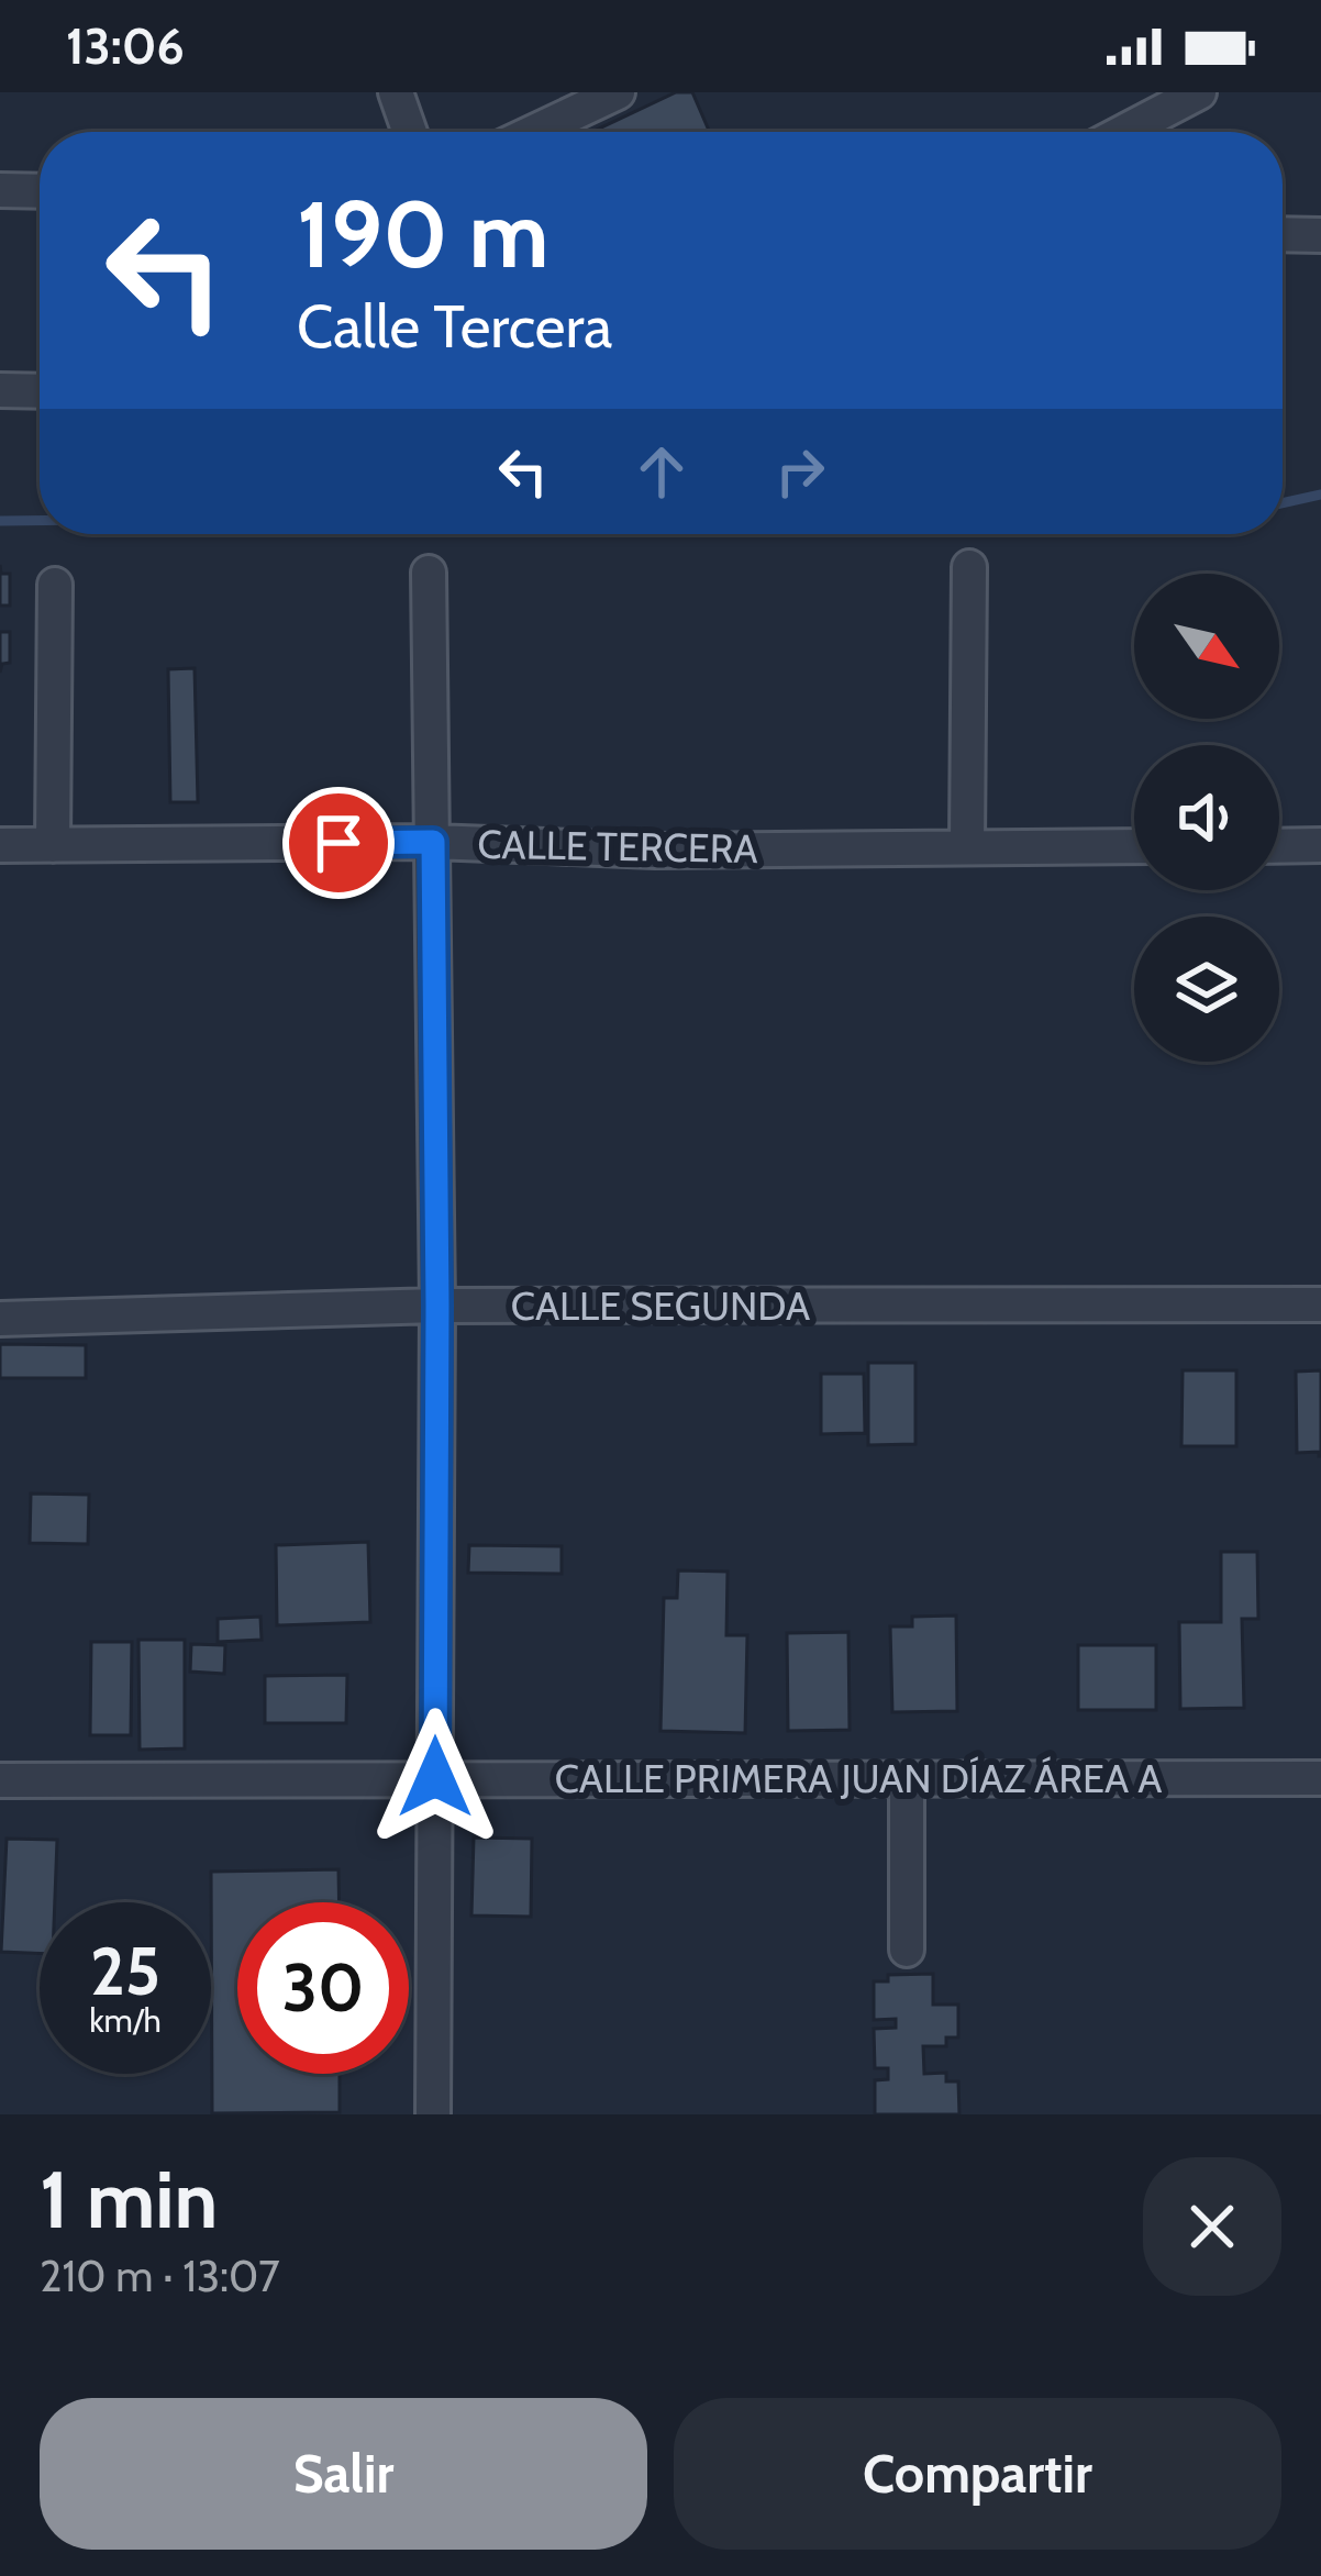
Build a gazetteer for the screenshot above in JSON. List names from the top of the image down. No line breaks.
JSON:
{"streets":{"street":["CALLE TERCERA","CALLE SEGUNDA","CALLE PRIMERA JUAN DÍAZ ÁREA A"]},"north":"bottom right","page":{"status":"13:06","turn":["190 m","Calle Tercera"],"speed":"25 km/h","limit":"30","heading":["1 min","210 m · 13:07"],"buttons":["Salir","Compartir"]}}
